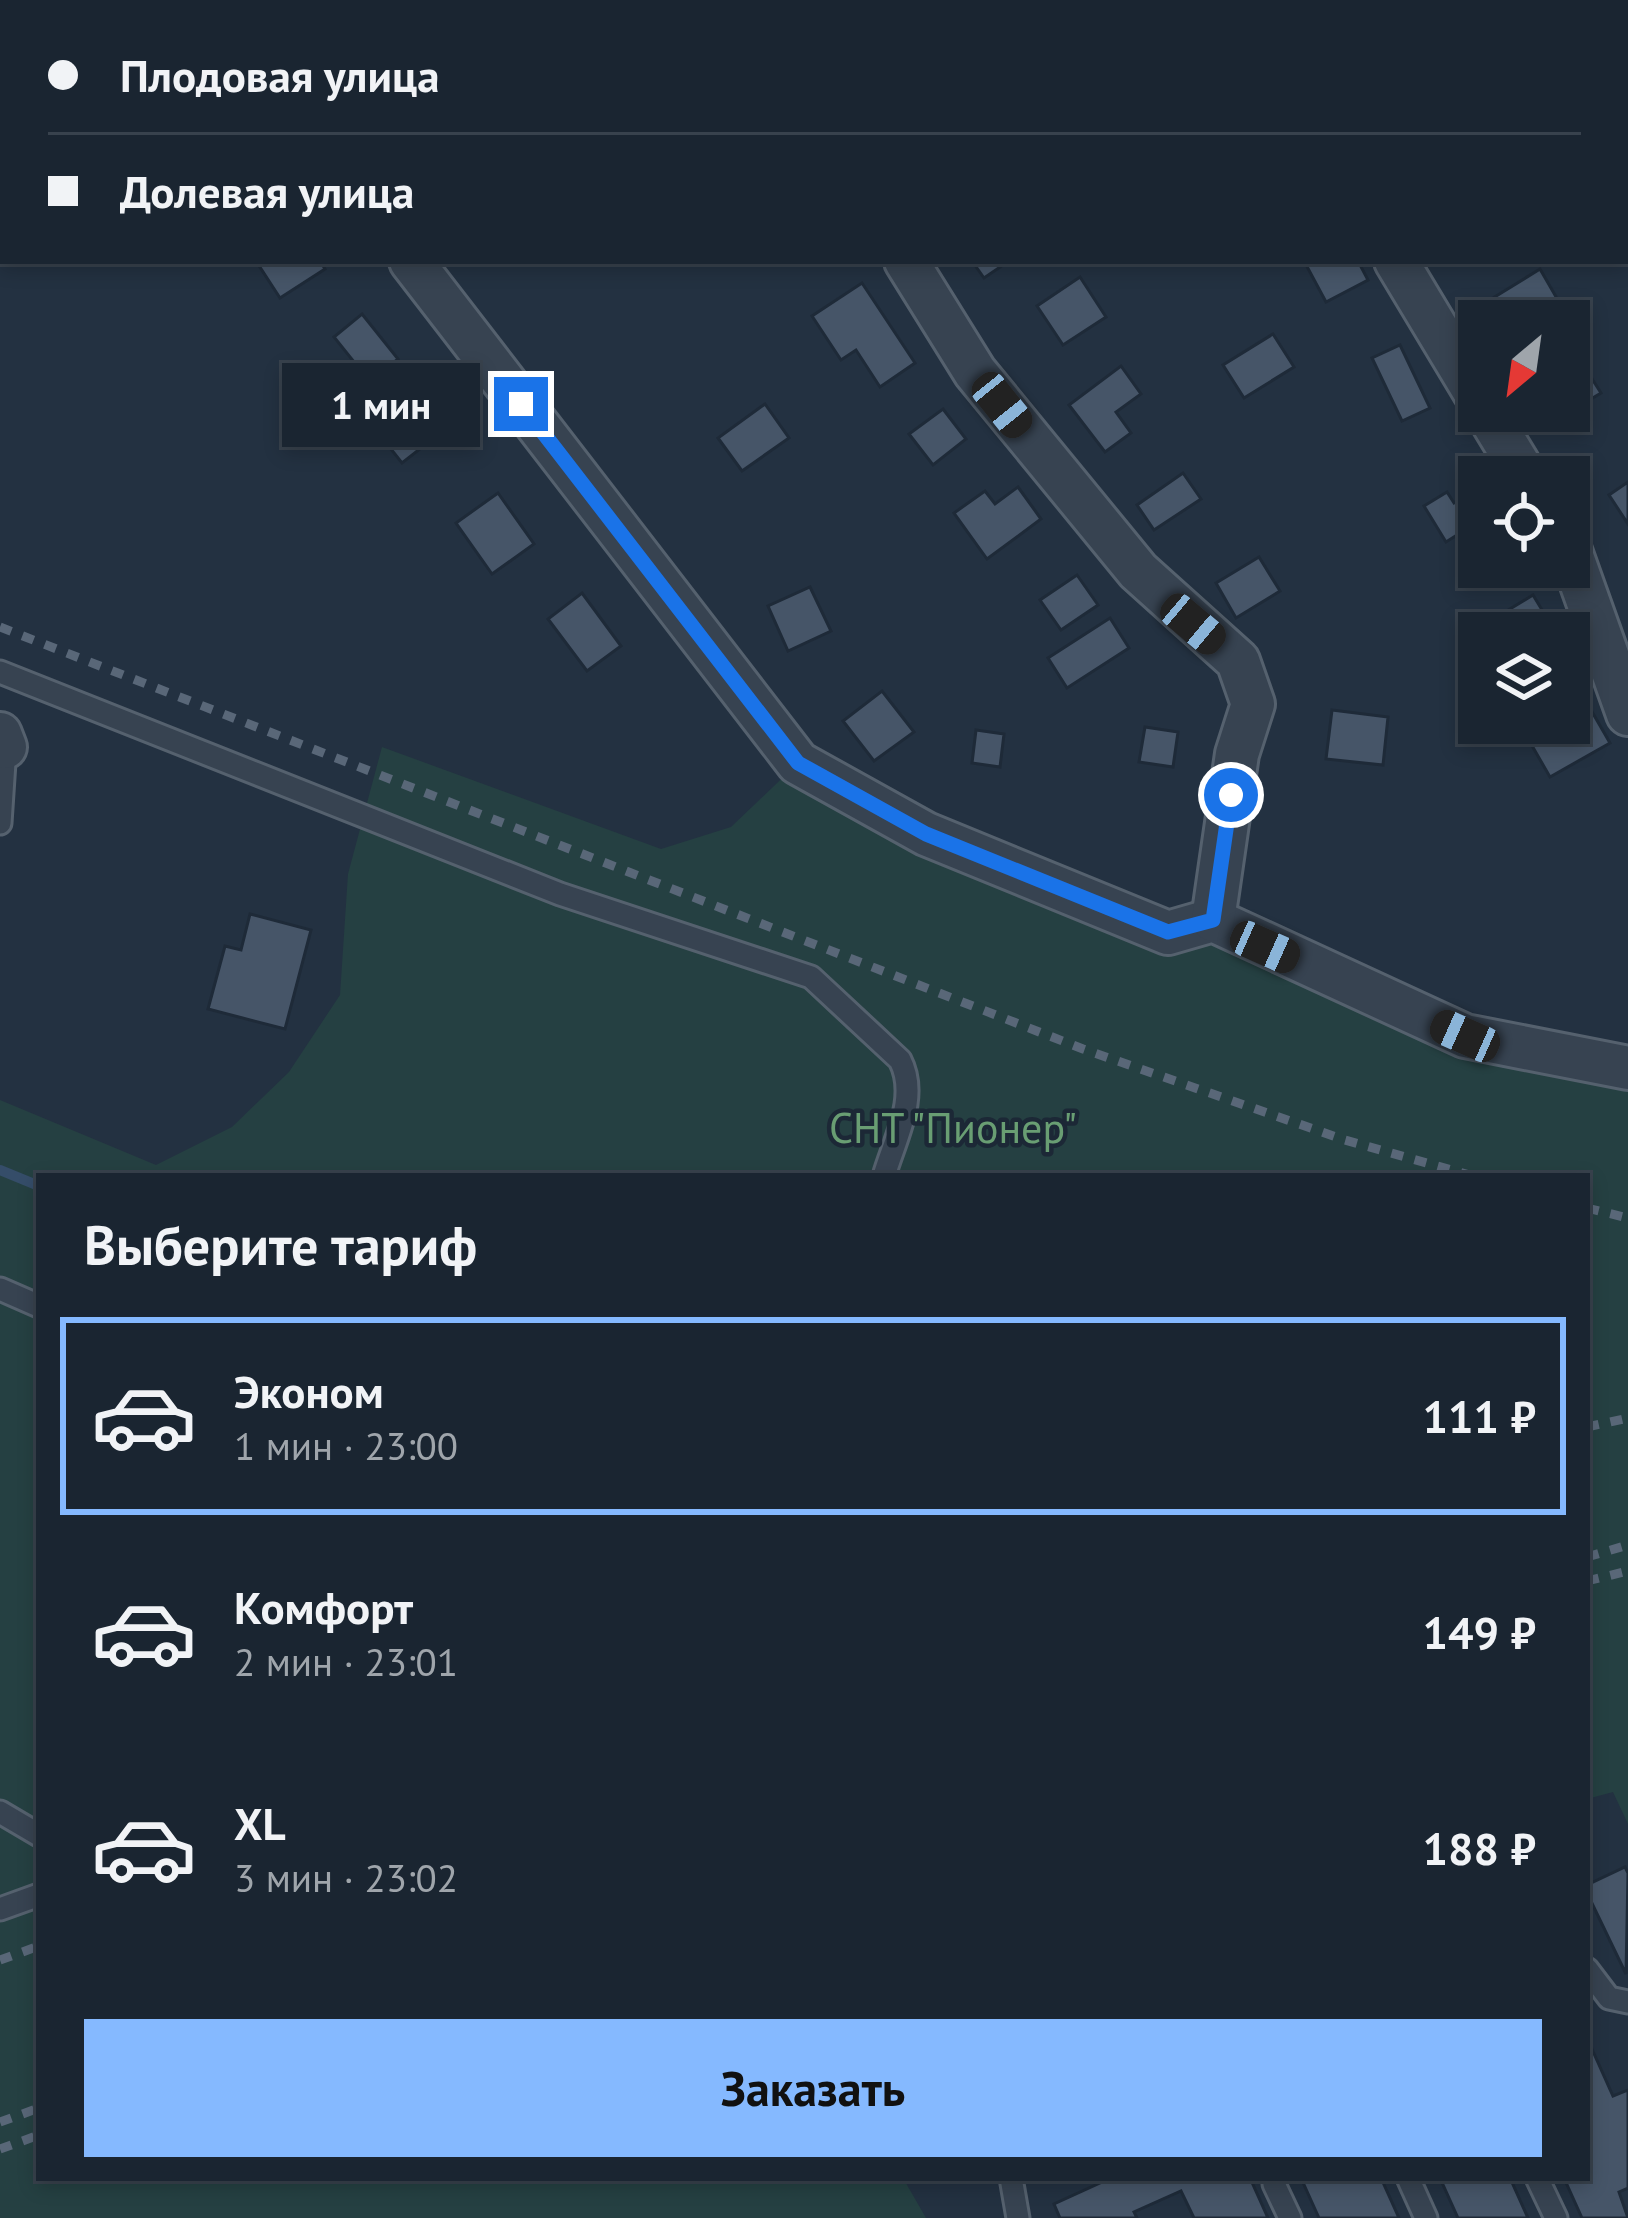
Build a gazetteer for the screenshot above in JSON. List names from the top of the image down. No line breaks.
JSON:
{"parks":["СНТ \"Пионер\""],"north":"bottom left","page":{"banner":["Плодовая улица","Долевая улица"],"bubble":"1 мин","heading":"Выберите тариф","list":[{"name":"Эконом","note":"1 мин · 23:00","value":"111 ₽"},{"name":"Комфорт","note":"2 мин · 23:01","value":"149 ₽"},{"name":"XL","note":"3 мин · 23:02","value":"188 ₽"}],"buttons":"Заказать"}}
